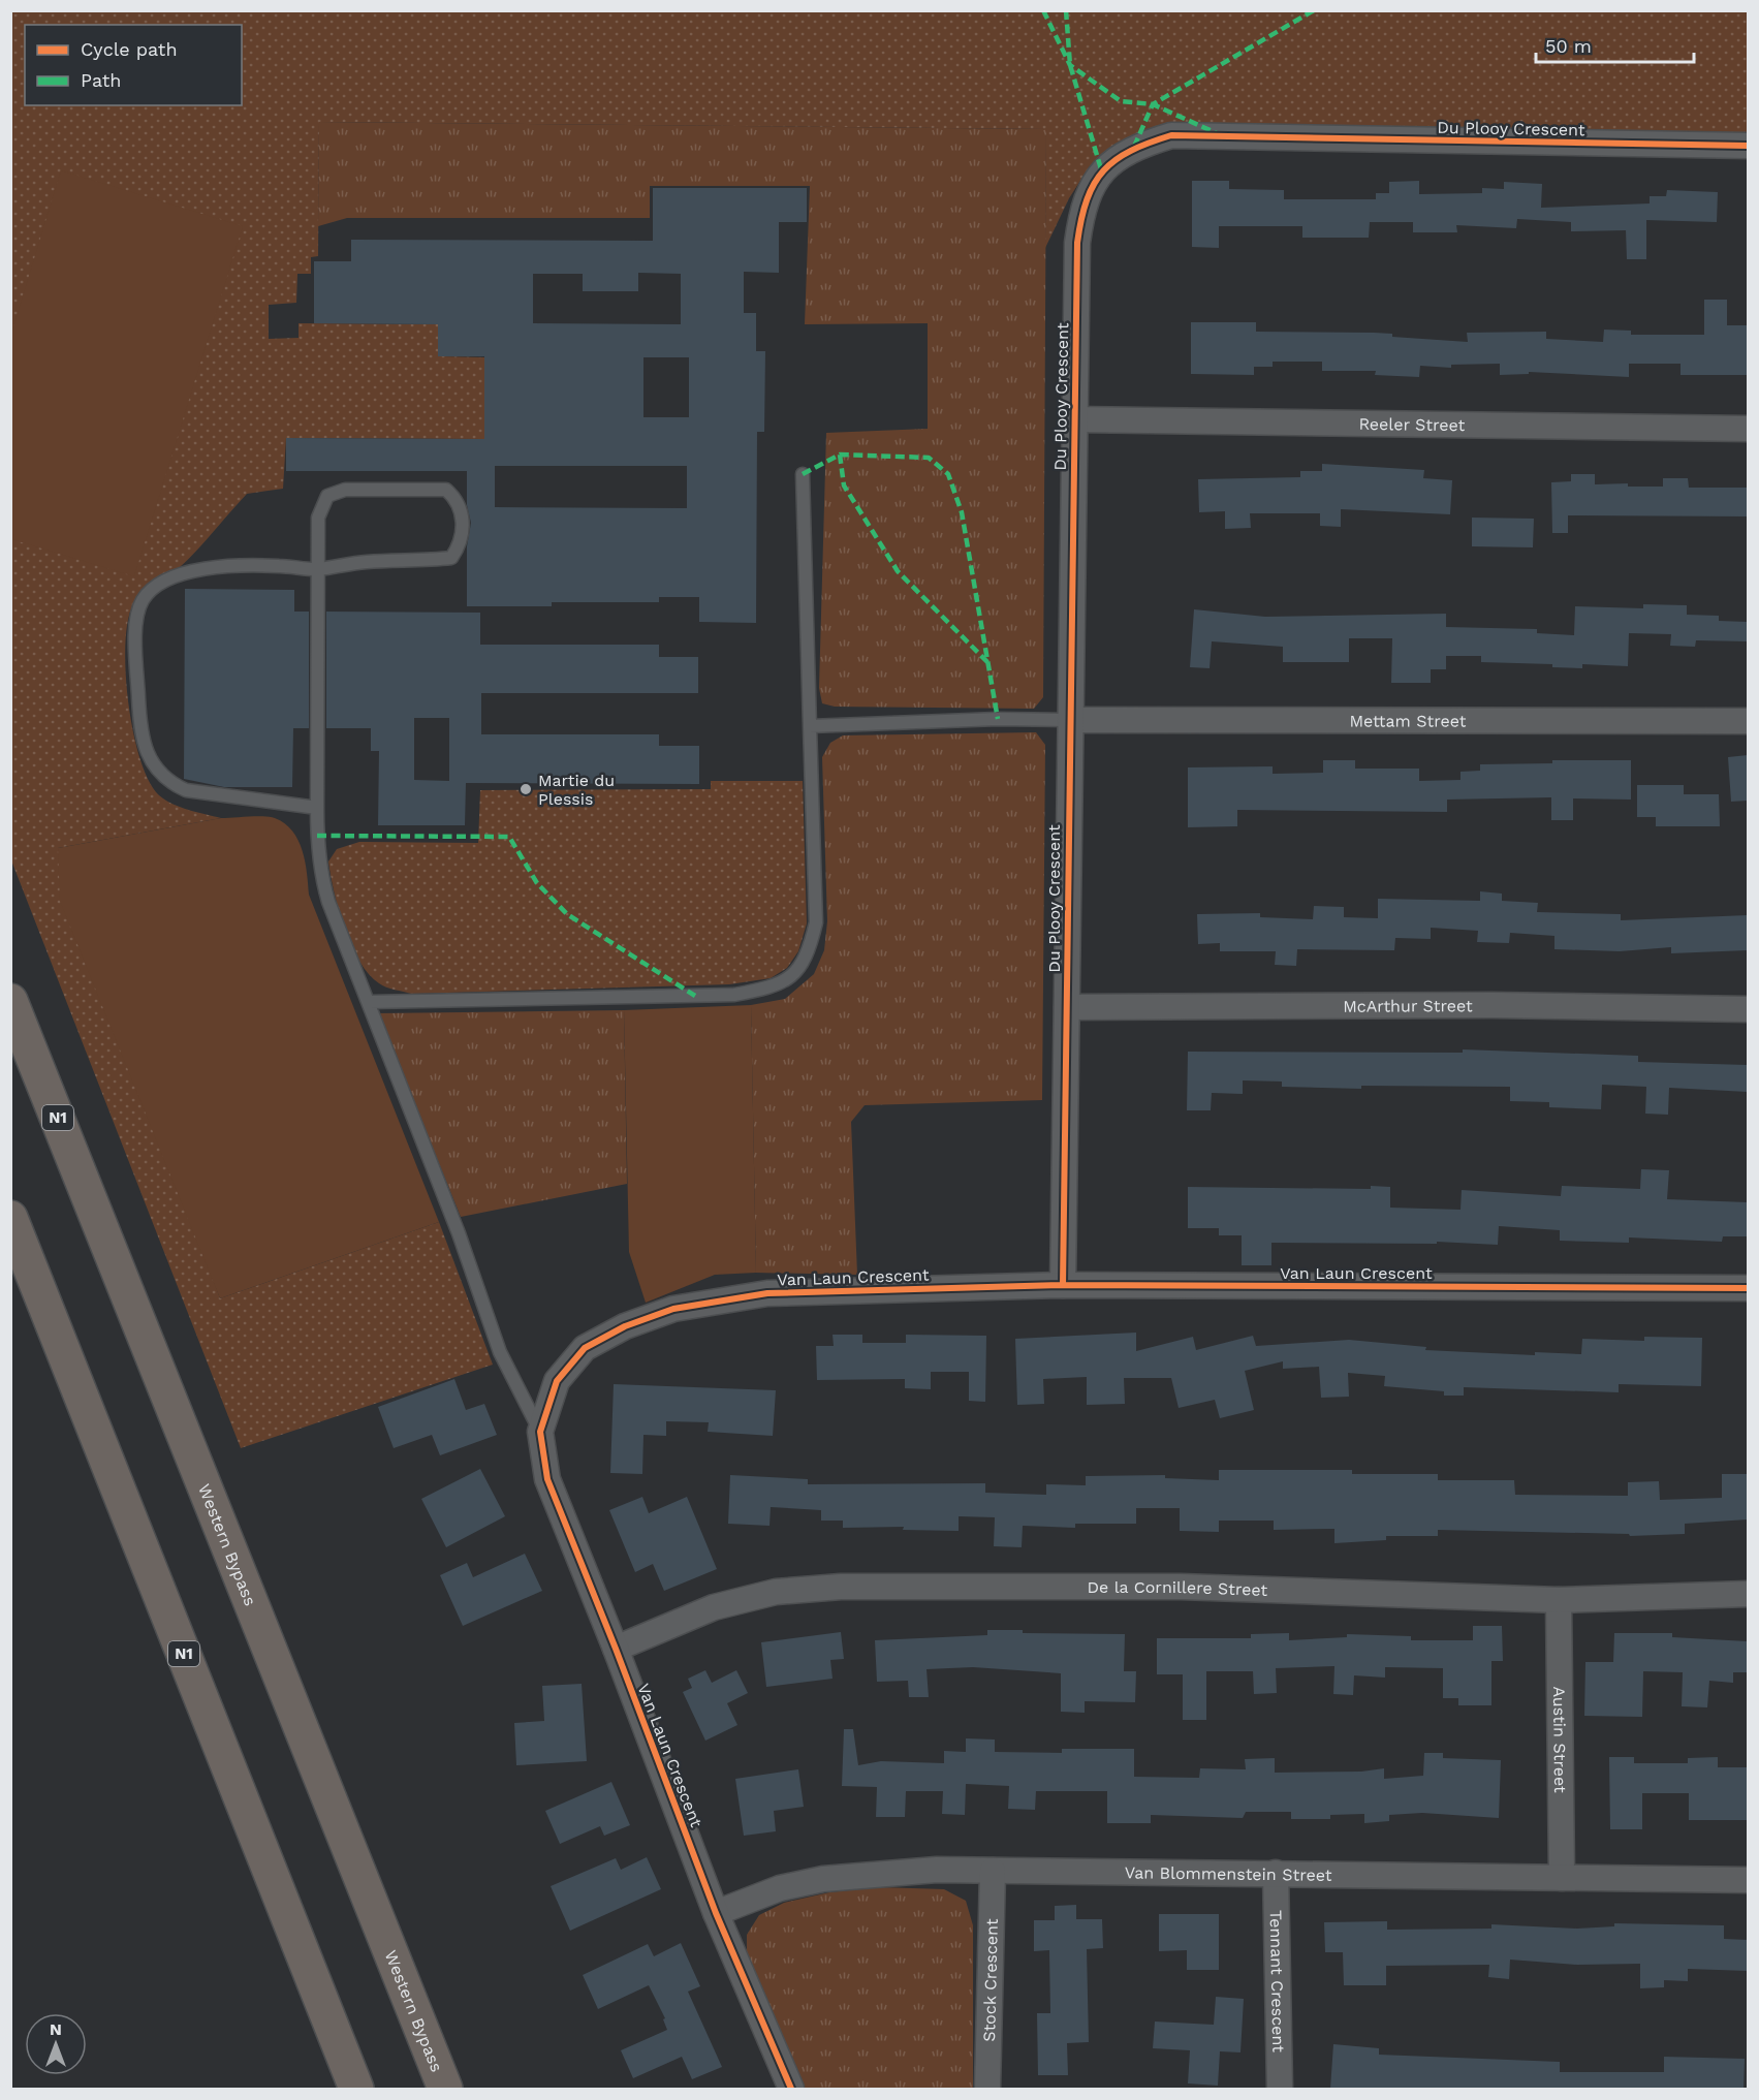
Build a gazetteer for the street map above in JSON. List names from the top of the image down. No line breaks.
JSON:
{"streets":{"highway":["N1","Western Bypass"],"street":["Du Plooy Crescent","Reeler Street","Mettam Street","McArthur Street","Van Laun Crescent","De la Cornillere Street","Austin Street","Van Blommenstein Street","Stock Crescent","Tennant Crescent"]},"crossings":[["Du Plooy Crescent","Reeler Street"],["Du Plooy Crescent","Mettam Street"],["Du Plooy Crescent","McArthur Street"],["Du Plooy Crescent","Van Laun Crescent"],["Van Laun Crescent","De la Cornillere Street"],["Van Laun Crescent","Van Blommenstein Street"],["De la Cornillere Street","Austin Street"],["Austin Street","Van Blommenstein Street"],["Van Blommenstein Street","Stock Crescent"],["Van Blommenstein Street","Tennant Crescent"]],"places":["Martie du Plessis"],"legend":["Cycle path","Path"],"scale_bar":"50 m","north":"top"}
